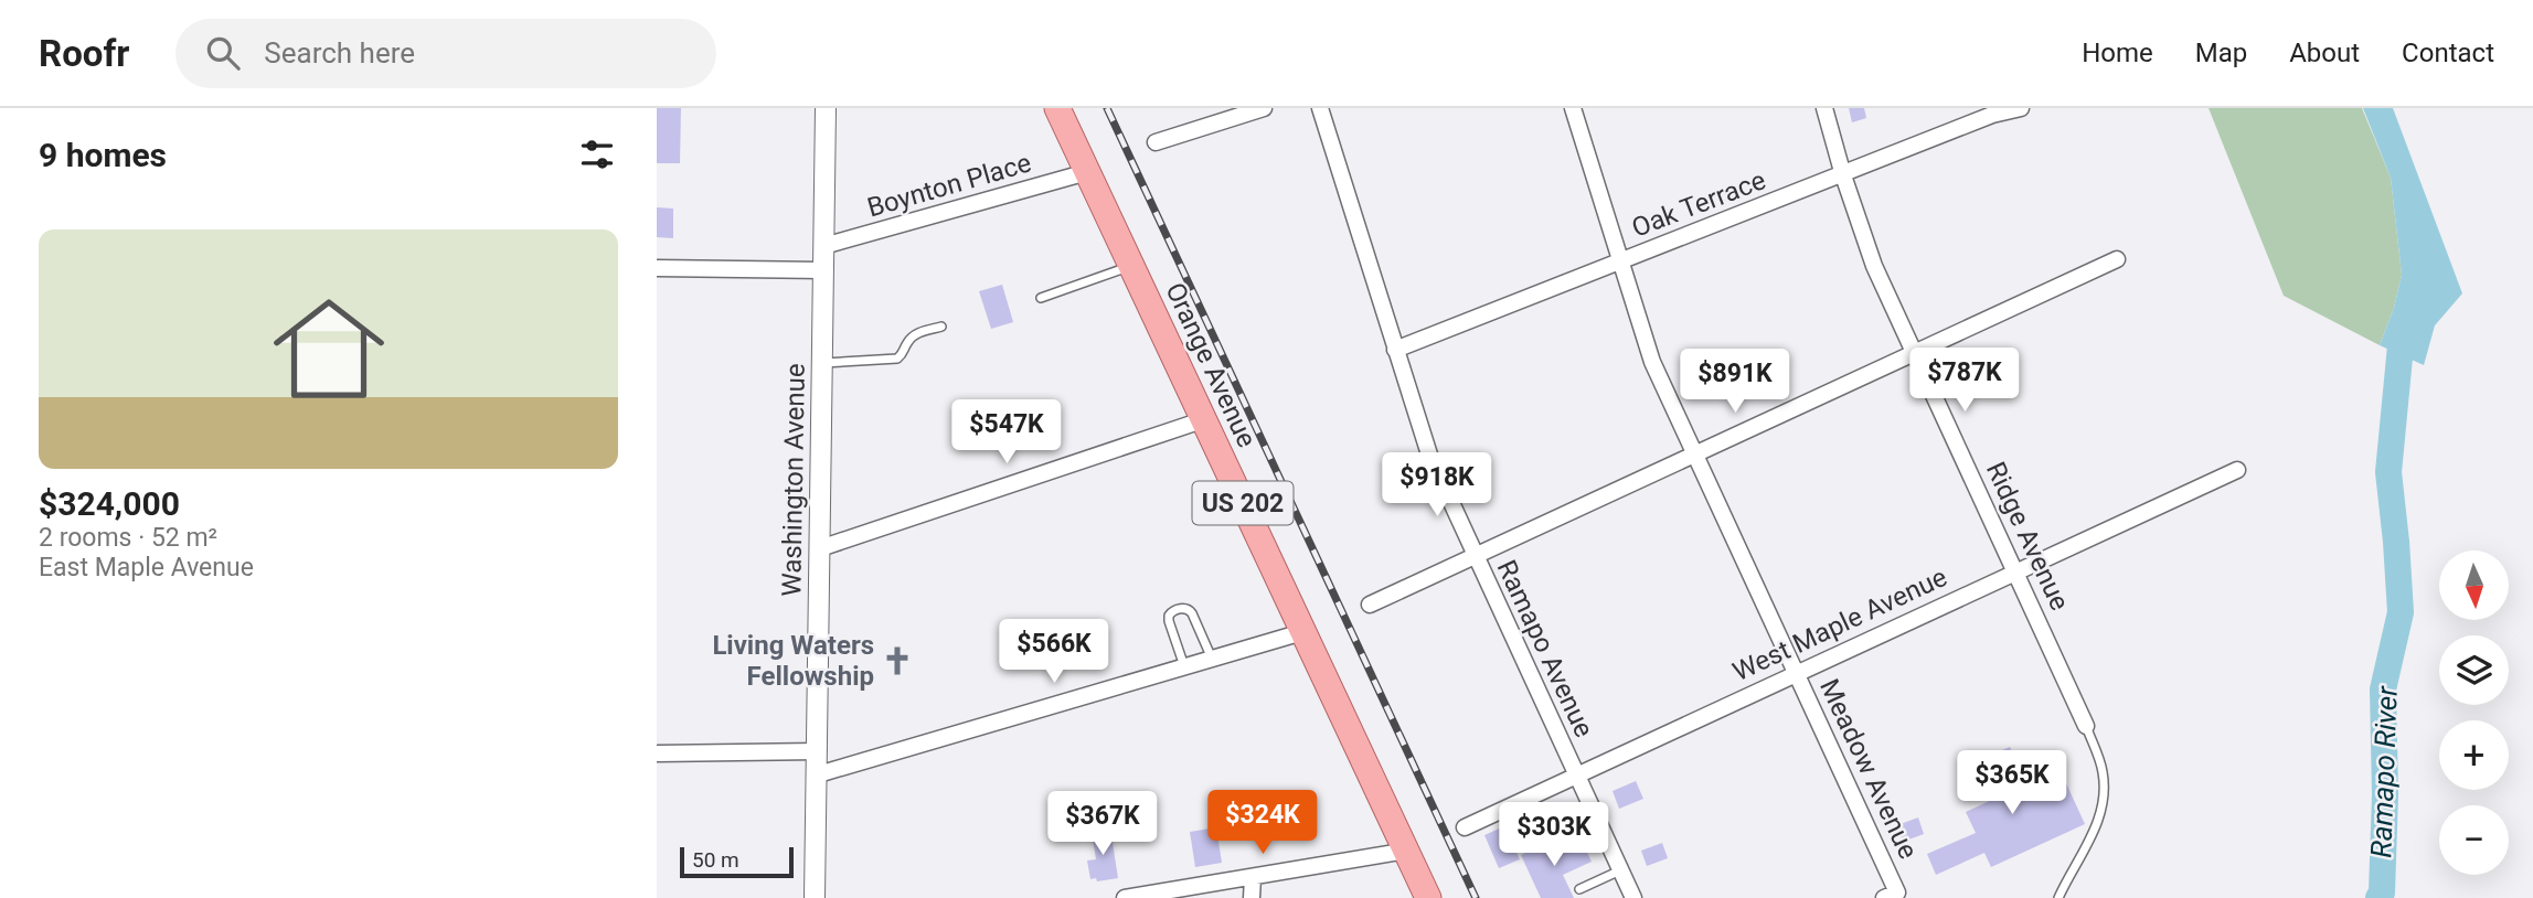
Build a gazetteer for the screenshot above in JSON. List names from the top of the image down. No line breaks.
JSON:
{"streets":{"main road":["Orange Avenue","US 202"],"street":["Boynton Place","Oak Terrace","Washington Avenue","Ridge Avenue","West Maple Avenue","Ramapo Avenue","Meadow Avenue"]},"crossings":[["Boynton Place","Orange Avenue"],["Boynton Place","Washington Avenue"],["Oak Terrace","Ridge Avenue"],["Oak Terrace","Ramapo Avenue"],["Oak Terrace","Meadow Avenue"],["Ridge Avenue","West Maple Avenue"],["West Maple Avenue","Ramapo Avenue"],["West Maple Avenue","Meadow Avenue"]],"water":["Ramapo River"],"places":{"church":["Living Waters Fellowship"]},"scale_bar":"50 m","north":"bottom","page":{"header":"Roofr","search":"Search here","nav":["Home","Map","About","Contact"],"heading":"9 homes","list":[{"name":"$324,000","note":"2 rooms · 52 m² · East Maple Avenue"}],"price":["$787K","$891K","$547K","$918K","$566K","$365K","$324K","$367K","$303K"],"map_buttons":["+","−"],"scale":"50 m"}}
